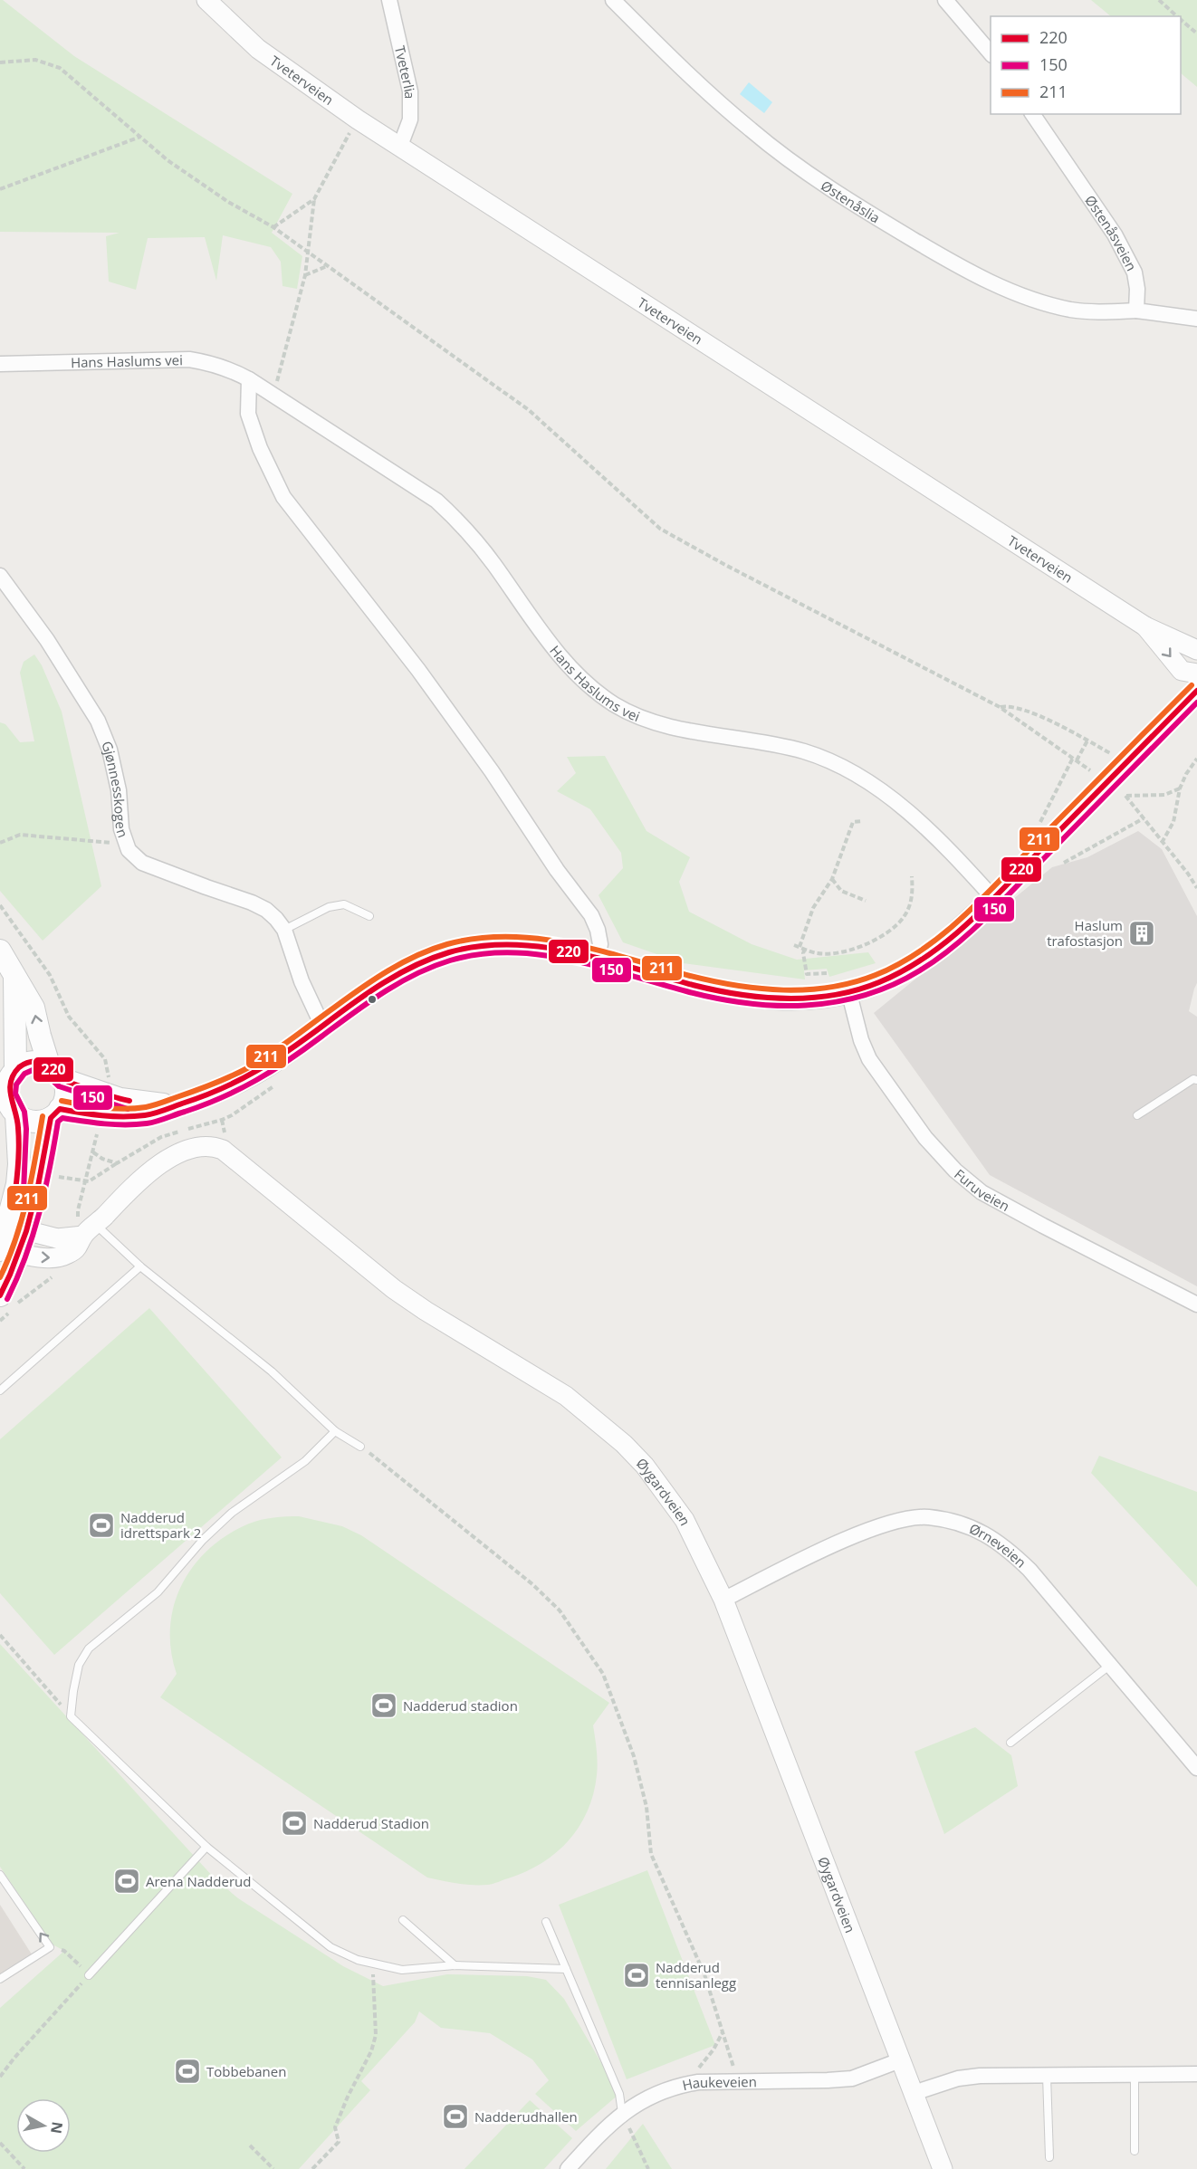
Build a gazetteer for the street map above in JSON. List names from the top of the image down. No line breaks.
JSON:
{"streets":{"street":["Tveterlia","Tveterveien","Østenåslia","Østenåsveien","Hans Haslums vei","Gjønnesskogen","Furuveien","Øygardveien","Ørneveien","Haukeveien"]},"crossings":[["Tveterlia","Tveterveien"],["Østenåslia","Østenåsveien"],["Øygardveien","Ørneveien"],["Øygardveien","Haukeveien"]],"places":{"building":["Haslum trafostasjon"],"sports":["Nadderud idrettspark 2","Nadderud stadion","Nadderud Stadion","Arena Nadderud","Nadderud tennisanlegg","Tobbebanen","Nadderudhallen"]},"lines":["transit line 211","transit line 220","transit line 150"],"legend":["220","150","211"],"north":"right"}
